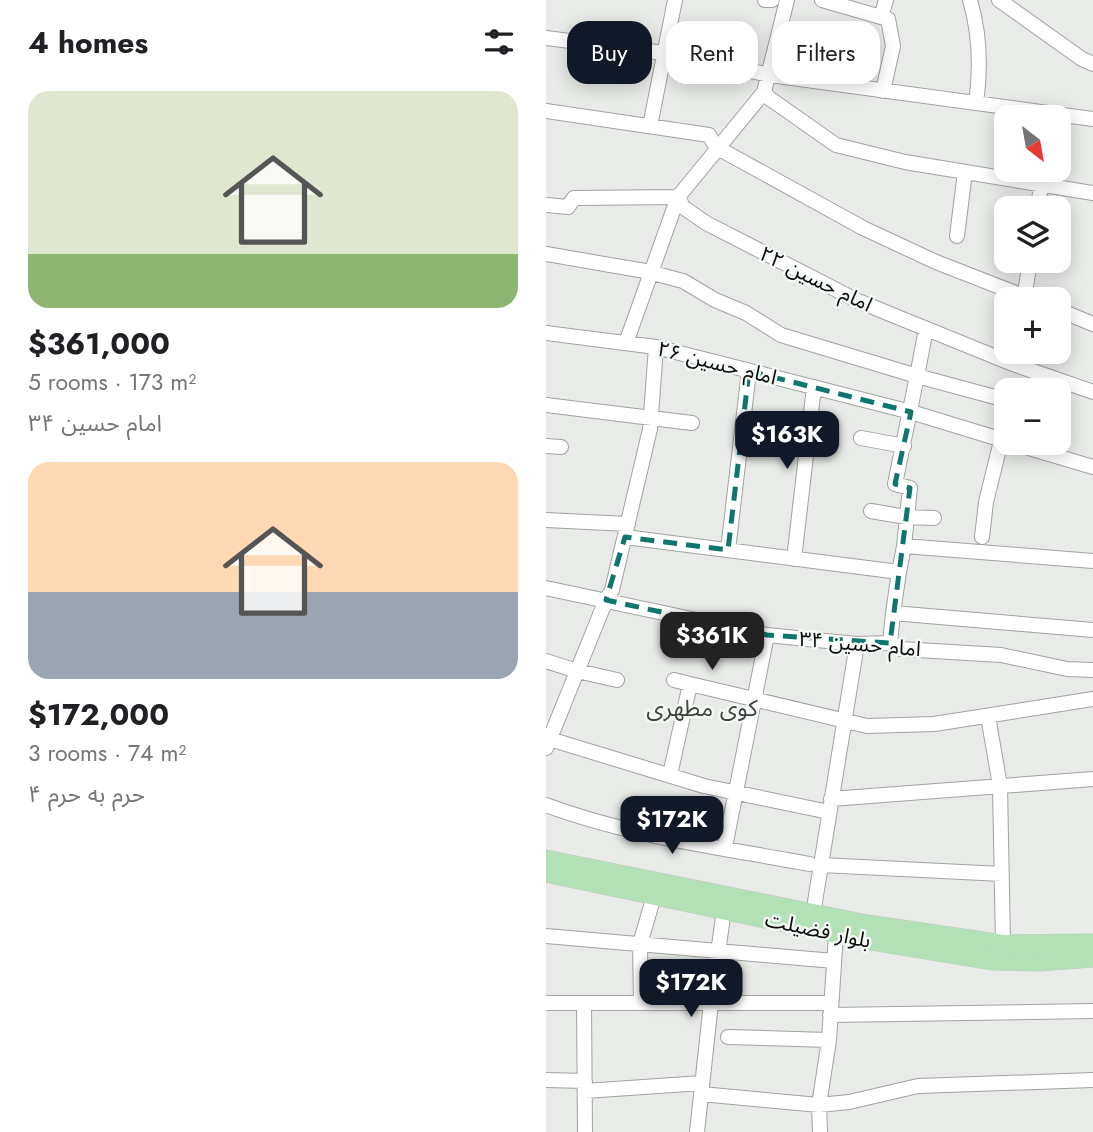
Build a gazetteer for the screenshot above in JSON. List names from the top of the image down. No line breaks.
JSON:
{"streets":{"main road":["بلوار فضیلت"],"street":["امام حسین ۲۲","امام حسین ۲۶","امام حسین ۳۴"]},"districts":["کوی مطهری"],"north":"bottom right","page":{"heading":"4 homes","chip":["Buy","Rent","Filters"],"list":[{"name":"$361,000","note":"5 rooms · 173 m² · امام حسین ۳۴"},{"name":"$172,000","note":"3 rooms · 74 m² · حرم به حرم ۴"}],"map_buttons":["+","−"],"price":["$163K","$361K","$172K","$172K"]}}
